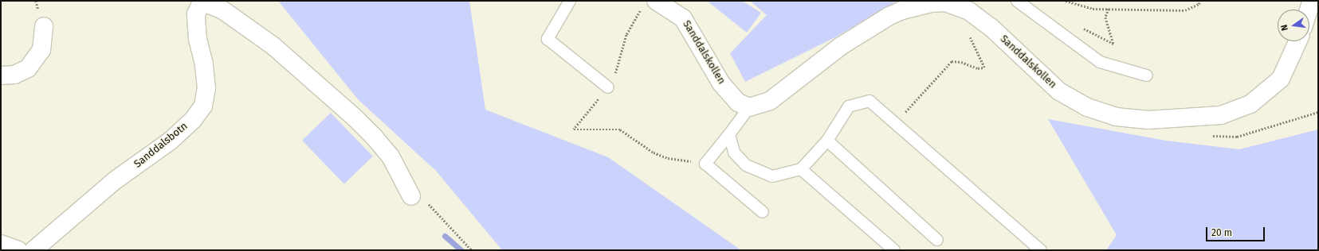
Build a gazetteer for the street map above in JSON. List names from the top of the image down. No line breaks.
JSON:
{"streets":{"street":["Sanddalskollen","Sanddalsbotn"]},"scale_bar":"20 m","north":"left"}
